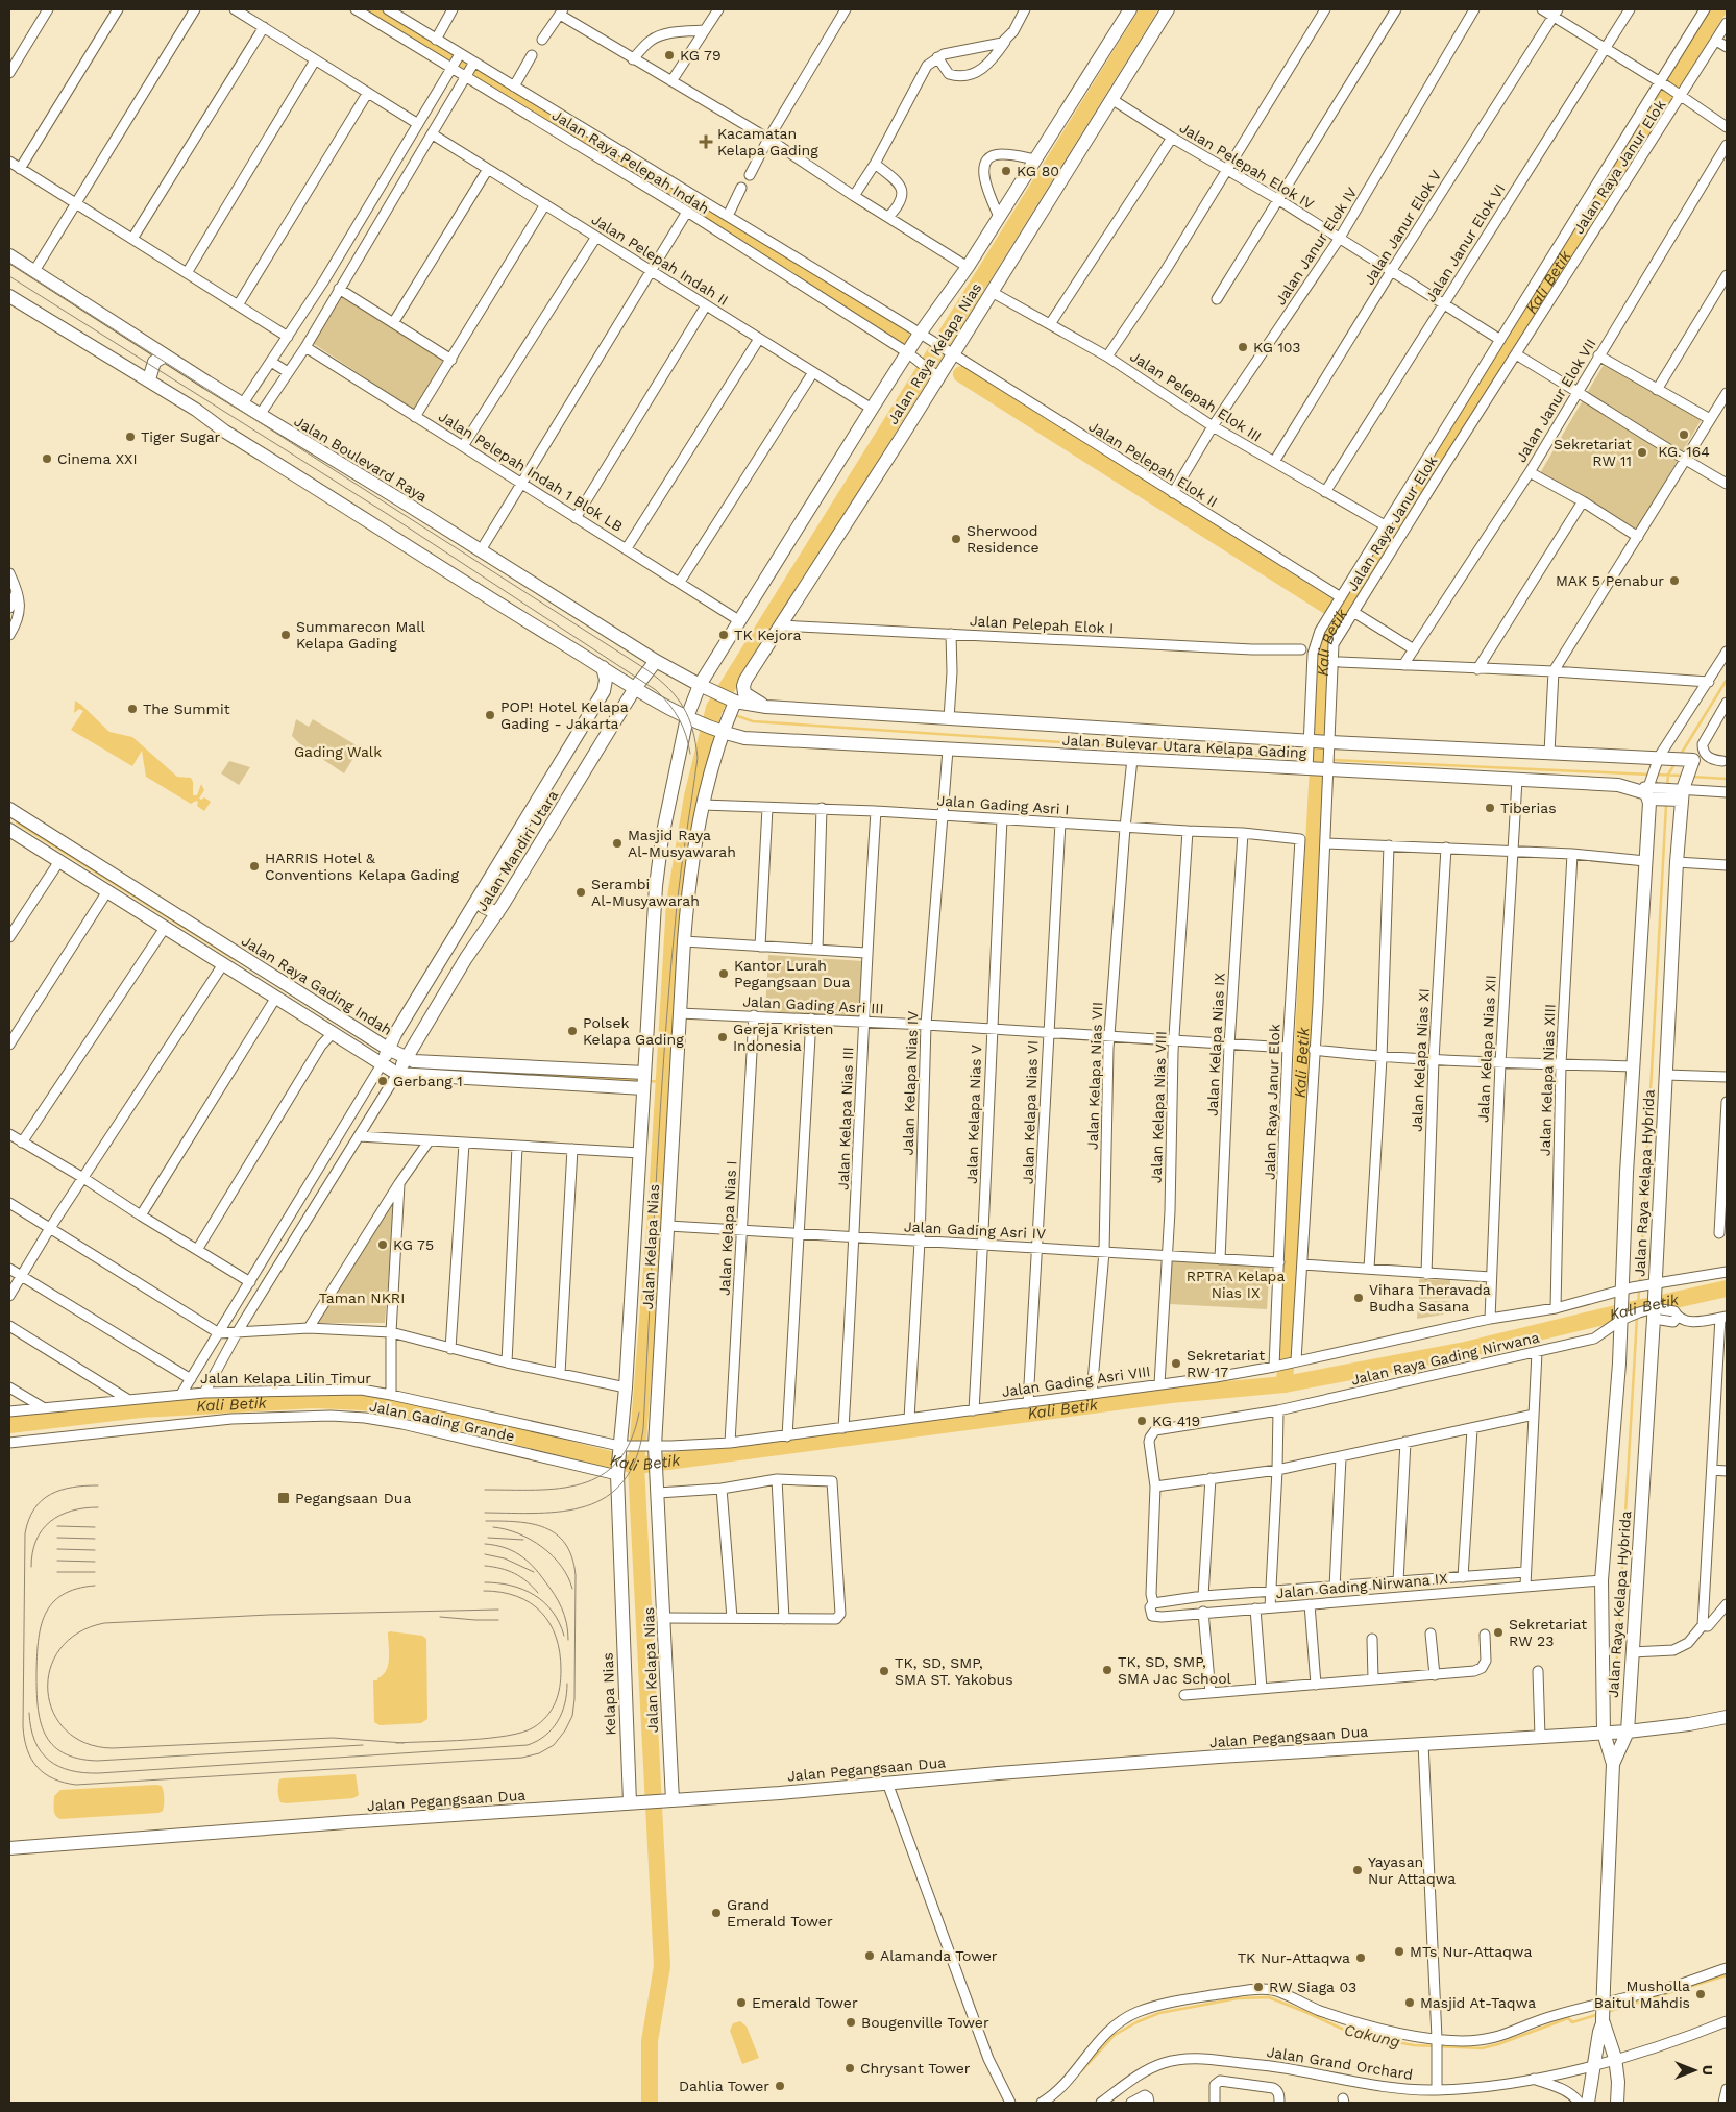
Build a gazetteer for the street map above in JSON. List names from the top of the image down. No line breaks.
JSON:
{"streets":{"main road":["Jalan Raya Kelapa Nias","Jalan Boulevard Raya","Jalan Bulevar Utara Kelapa Gading","Jalan Mandiri Utara","Jalan Raya Gading Indah","Jalan Raya Kelapa Hybrida","Jalan Kelapa Nias","Kelapa Nias","Jalan Pegangsaan Dua"],"street":["Jalan Raya Pelepah Indah","Jalan Pelepah Elok IV","Jalan Raya Janur Elok","Jalan Janur Elok V","Jalan Janur Elok VI","Jalan Janur Elok IV","Jalan Pelepah Indah II","Jalan Pelepah Elok III","Jalan Janur Elok VII","Jalan Pelepah Elok II","Jalan Pelepah Indah 1 Blok LB","Jalan Pelepah Elok I","Jalan Gading Asri I","Jalan Gading Asri III","Jalan Kelapa Nias IX","Jalan Kelapa Nias XII","Jalan Kelapa Nias XI","Jalan Kelapa Nias VII","Jalan Kelapa Nias XIII","Jalan Kelapa Nias IV","Jalan Kelapa Nias VIII","Jalan Kelapa Nias VI","Jalan Kelapa Nias V","Jalan Kelapa Nias III","Jalan Kelapa Nias I","Jalan Gading Asri IV","Jalan Raya Gading Nirwana","Jalan Kelapa Lilin Timur","Jalan Gading Asri VIII","Jalan Gading Grande","Jalan Gading Nirwana IX","Jalan Grand Orchard"]},"crossings":[["Jalan Raya Pelepah Indah","Jalan Raya Kelapa Nias"],["Jalan Raya Pelepah Indah","Jalan Pelepah Elok II"],["Jalan Pelepah Elok IV","Jalan Raya Janur Elok"],["Jalan Pelepah Elok IV","Jalan Janur Elok V"],["Jalan Pelepah Elok IV","Jalan Janur Elok VI"],["Jalan Pelepah Elok IV","Jalan Janur Elok IV"],["Jalan Pelepah Elok IV","Jalan Raya Kelapa Nias"],["Jalan Raya Janur Elok","Jalan Pelepah Elok III"],["Jalan Raya Janur Elok","Jalan Pelepah Elok II"],["Jalan Raya Janur Elok","Jalan Bulevar Utara Kelapa Gading"],["Jalan Raya Janur Elok","Jalan Gading Asri I"],["Jalan Raya Janur Elok","Jalan Gading Asri III"],["Jalan Raya Janur Elok","Jalan Gading Asri IV"],["Jalan Raya Janur Elok","Jalan Gading Asri VIII"],["Jalan Janur Elok V","Jalan Pelepah Elok III"],["Jalan Janur Elok VI","Jalan Pelepah Elok III"],["Jalan Janur Elok IV","Jalan Pelepah Elok III"],["Jalan Janur Elok IV","Jalan Pelepah Elok II"],["Jalan Pelepah Indah II","Jalan Raya Kelapa Nias"],["Jalan Raya Kelapa Nias","Jalan Pelepah Elok III"],["Jalan Raya Kelapa Nias","Jalan Boulevard Raya"],["Jalan Raya Kelapa Nias","Jalan Pelepah Elok II"],["Jalan Raya Kelapa Nias","Jalan Pelepah Indah 1 Blok LB"],["Jalan Raya Kelapa Nias","Jalan Pelepah Elok I"],["Jalan Raya Kelapa Nias","Jalan Bulevar Utara Kelapa Gading"],["Jalan Raya Kelapa Nias","Jalan Kelapa Nias"],["Jalan Boulevard Raya","Jalan Bulevar Utara Kelapa Gading"],["Jalan Boulevard Raya","Jalan Mandiri Utara"],["Jalan Bulevar Utara Kelapa Gading","Jalan Kelapa Nias XII"],["Jalan Bulevar Utara Kelapa Gading","Jalan Kelapa Nias VII"],["Jalan Bulevar Utara Kelapa Gading","Jalan Kelapa Nias IV"],["Jalan Bulevar Utara Kelapa Gading","Jalan Raya Kelapa Hybrida"],["Jalan Bulevar Utara Kelapa Gading","Jalan Kelapa Nias"],["Jalan Gading Asri I","Jalan Kelapa Nias IX"],["Jalan Gading Asri I","Jalan Kelapa Nias VII"],["Jalan Gading Asri I","Jalan Kelapa Nias IV"],["Jalan Gading Asri I","Jalan Kelapa Nias VIII"],["Jalan Gading Asri I","Jalan Kelapa Nias VI"],["Jalan Gading Asri I","Jalan Kelapa Nias V"],["Jalan Gading Asri I","Jalan Kelapa Nias III"],["Jalan Gading Asri I","Jalan Kelapa Nias"],["Jalan Mandiri Utara","Jalan Raya Gading Indah"],["Jalan Raya Gading Indah","Jalan Kelapa Nias"],["Jalan Gading Asri III","Jalan Kelapa Nias IX"],["Jalan Gading Asri III","Jalan Kelapa Nias VII"],["Jalan Gading Asri III","Jalan Kelapa Nias IV"],["Jalan Gading Asri III","Jalan Kelapa Nias VIII"],["Jalan Gading Asri III","Jalan Kelapa Nias VI"],["Jalan Gading Asri III","Jalan Kelapa Nias V"],["Jalan Gading Asri III","Jalan Kelapa Nias III"],["Jalan Gading Asri III","Jalan Kelapa Nias I"],["Jalan Gading Asri III","Jalan Kelapa Nias"],["Jalan Kelapa Nias IX","Jalan Gading Asri IV"],["Jalan Kelapa Nias XII","Jalan Gading Asri VIII"],["Jalan Kelapa Nias VII","Jalan Gading Asri IV"],["Jalan Kelapa Nias VII","Jalan Gading Asri VIII"],["Jalan Kelapa Nias XIII","Jalan Gading Asri VIII"],["Jalan Kelapa Nias IV","Jalan Gading Asri IV"],["Jalan Kelapa Nias IV","Jalan Gading Asri VIII"],["Jalan Kelapa Nias VIII","Jalan Gading Asri IV"],["Jalan Kelapa Nias VIII","Jalan Gading Asri VIII"],["Jalan Kelapa Nias VI","Jalan Gading Asri IV"],["Jalan Kelapa Nias VI","Jalan Gading Asri VIII"],["Jalan Kelapa Nias V","Jalan Gading Asri IV"],["Jalan Kelapa Nias V","Jalan Gading Asri VIII"],["Jalan Kelapa Nias III","Jalan Gading Asri IV"],["Jalan Kelapa Nias III","Jalan Gading Asri VIII"],["Jalan Raya Kelapa Hybrida","Jalan Raya Gading Nirwana"],["Jalan Raya Kelapa Hybrida","Jalan Gading Asri VIII"],["Jalan Raya Kelapa Hybrida","Jalan Gading Nirwana IX"],["Jalan Raya Kelapa Hybrida","Jalan Pegangsaan Dua"],["Jalan Kelapa Nias I","Jalan Gading Asri IV"],["Jalan Kelapa Nias I","Jalan Gading Asri VIII"],["Jalan Gading Asri IV","Jalan Kelapa Nias"],["Jalan Kelapa Nias","Jalan Kelapa Lilin Timur"],["Jalan Kelapa Nias","Jalan Gading Asri VIII"],["Jalan Kelapa Nias","Jalan Gading Grande"],["Jalan Kelapa Nias","Kelapa Nias"],["Jalan Kelapa Nias","Jalan Pegangsaan Dua"],["Jalan Kelapa Lilin Timur","Jalan Gading Asri VIII"],["Kelapa Nias","Jalan Pegangsaan Dua"]],"water":["Kali Betik","Cakung"],"parks":["Gading Walk","RPTRA Kelapa Nias IX","Taman NKRI"],"places":{"other":["KG 79","KG 80","KG 103","KG. 164","Tiger Sugar","Sekretariat RW 11","Cinema XXI","Sherwood Residence","MAK 5 Penabur","Summarecon Mall Kelapa Gading","TK Kejora","The Summit","POP! Hotel Kelapa Gading - Jakarta","Tiberias","Masjid Raya Al-Musyawarah","HARRIS Hotel & Conventions Kelapa Gading","Serambi Al-Musyawarah","Kantor Lurah Pegangsaan Dua","Polsek Kelapa Gading","Gereja Kristen Indonesia","Gerbang 1","KG 75","Vihara Theravada Budha Sasana","Sekretariat RW 17","KG 419","Sekretariat RW 23","TK, SD, SMP, SMA Jac School","TK, SD, SMP, SMA ST. Yakobus","Yayasan Nur Attaqwa","Grand Emerald Tower","MTs Nur-Attaqwa","Alamanda Tower","TK Nur-Attaqwa","RW Siaga 03","Musholla Baitul Mahdis","Emerald Tower","Masjid At-Taqwa","Bougenville Tower","Chrysant Tower","Dahlia Tower"],"health":["Kacamatan Kelapa Gading"],"transit":["Pegangsaan Dua"]},"north":"right"}
